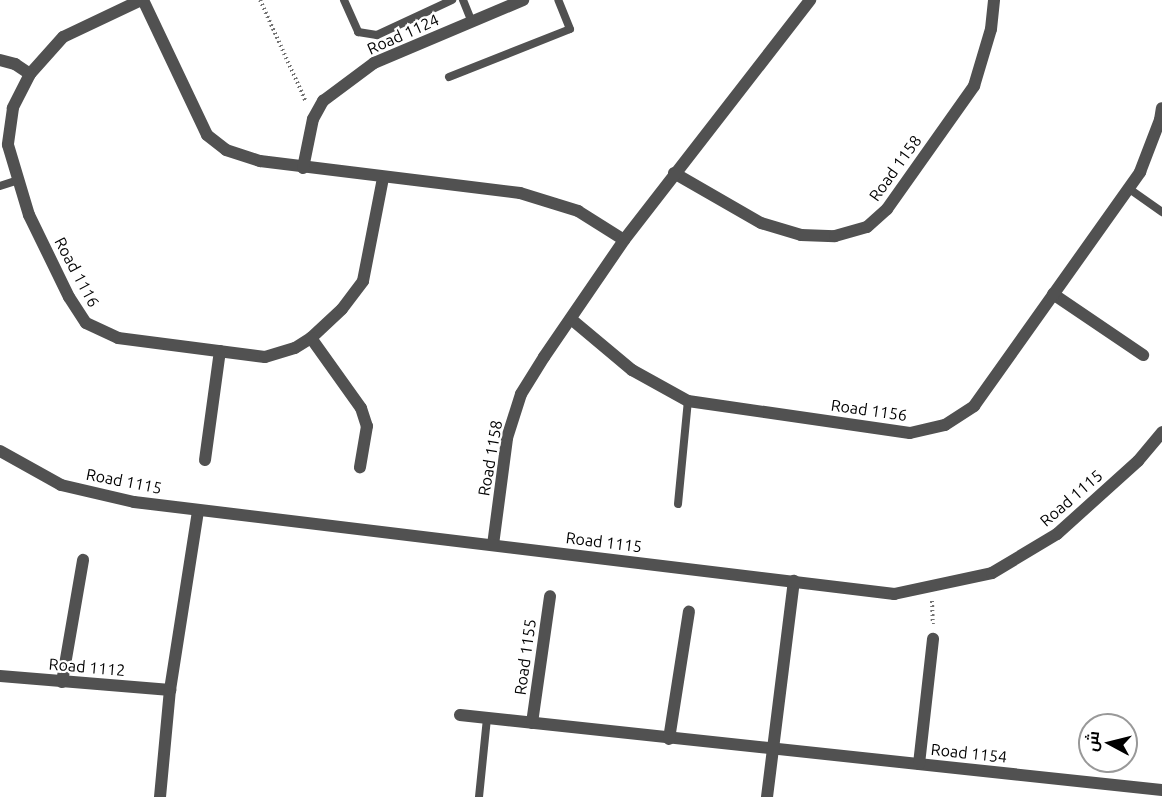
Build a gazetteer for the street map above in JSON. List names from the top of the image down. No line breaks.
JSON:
{"streets":{"street":["Road 1124","Road 1158","Road 1116","Road 1156","Road 1115","Road 1155","Road 1112","Road 1154"]},"crossings":[["Road 1124","Road 1116"],["Road 1158","Road 1116"],["Road 1158","Road 1156"],["Road 1158","Road 1115"],["Road 1155","Road 1154"]],"north":"left"}
